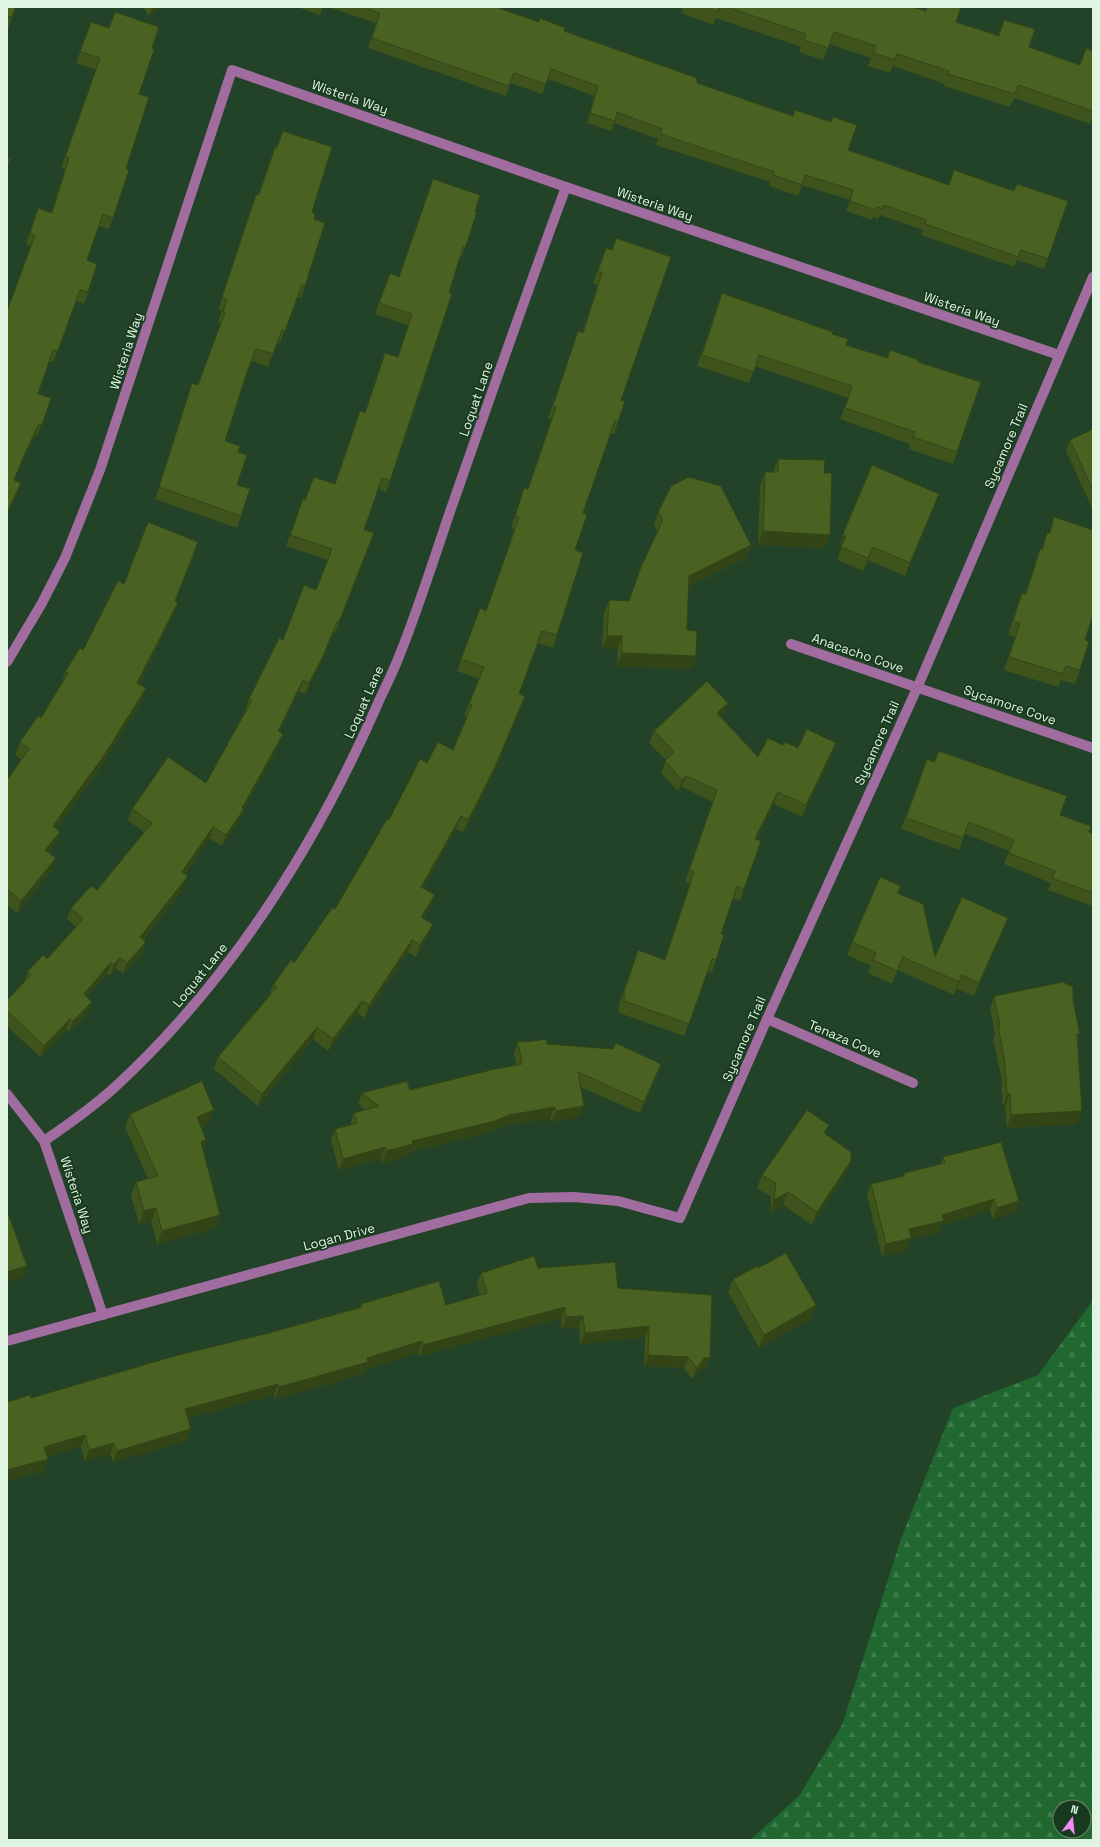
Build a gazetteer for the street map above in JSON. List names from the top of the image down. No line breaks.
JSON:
{"streets":{"street":["Wisteria Way","Loquat Lane","Sycamore Trail","Anacacho Cove","Sycamore Cove","Tenaza Cove","Logan Drive"]},"crossings":[["Wisteria Way","Loquat Lane"],["Wisteria Way","Sycamore Trail"],["Wisteria Way","Logan Drive"],["Sycamore Trail","Anacacho Cove"],["Sycamore Trail","Sycamore Cove"],["Sycamore Trail","Tenaza Cove"],["Sycamore Trail","Logan Drive"],["Anacacho Cove","Sycamore Cove"]],"north":"top"}
